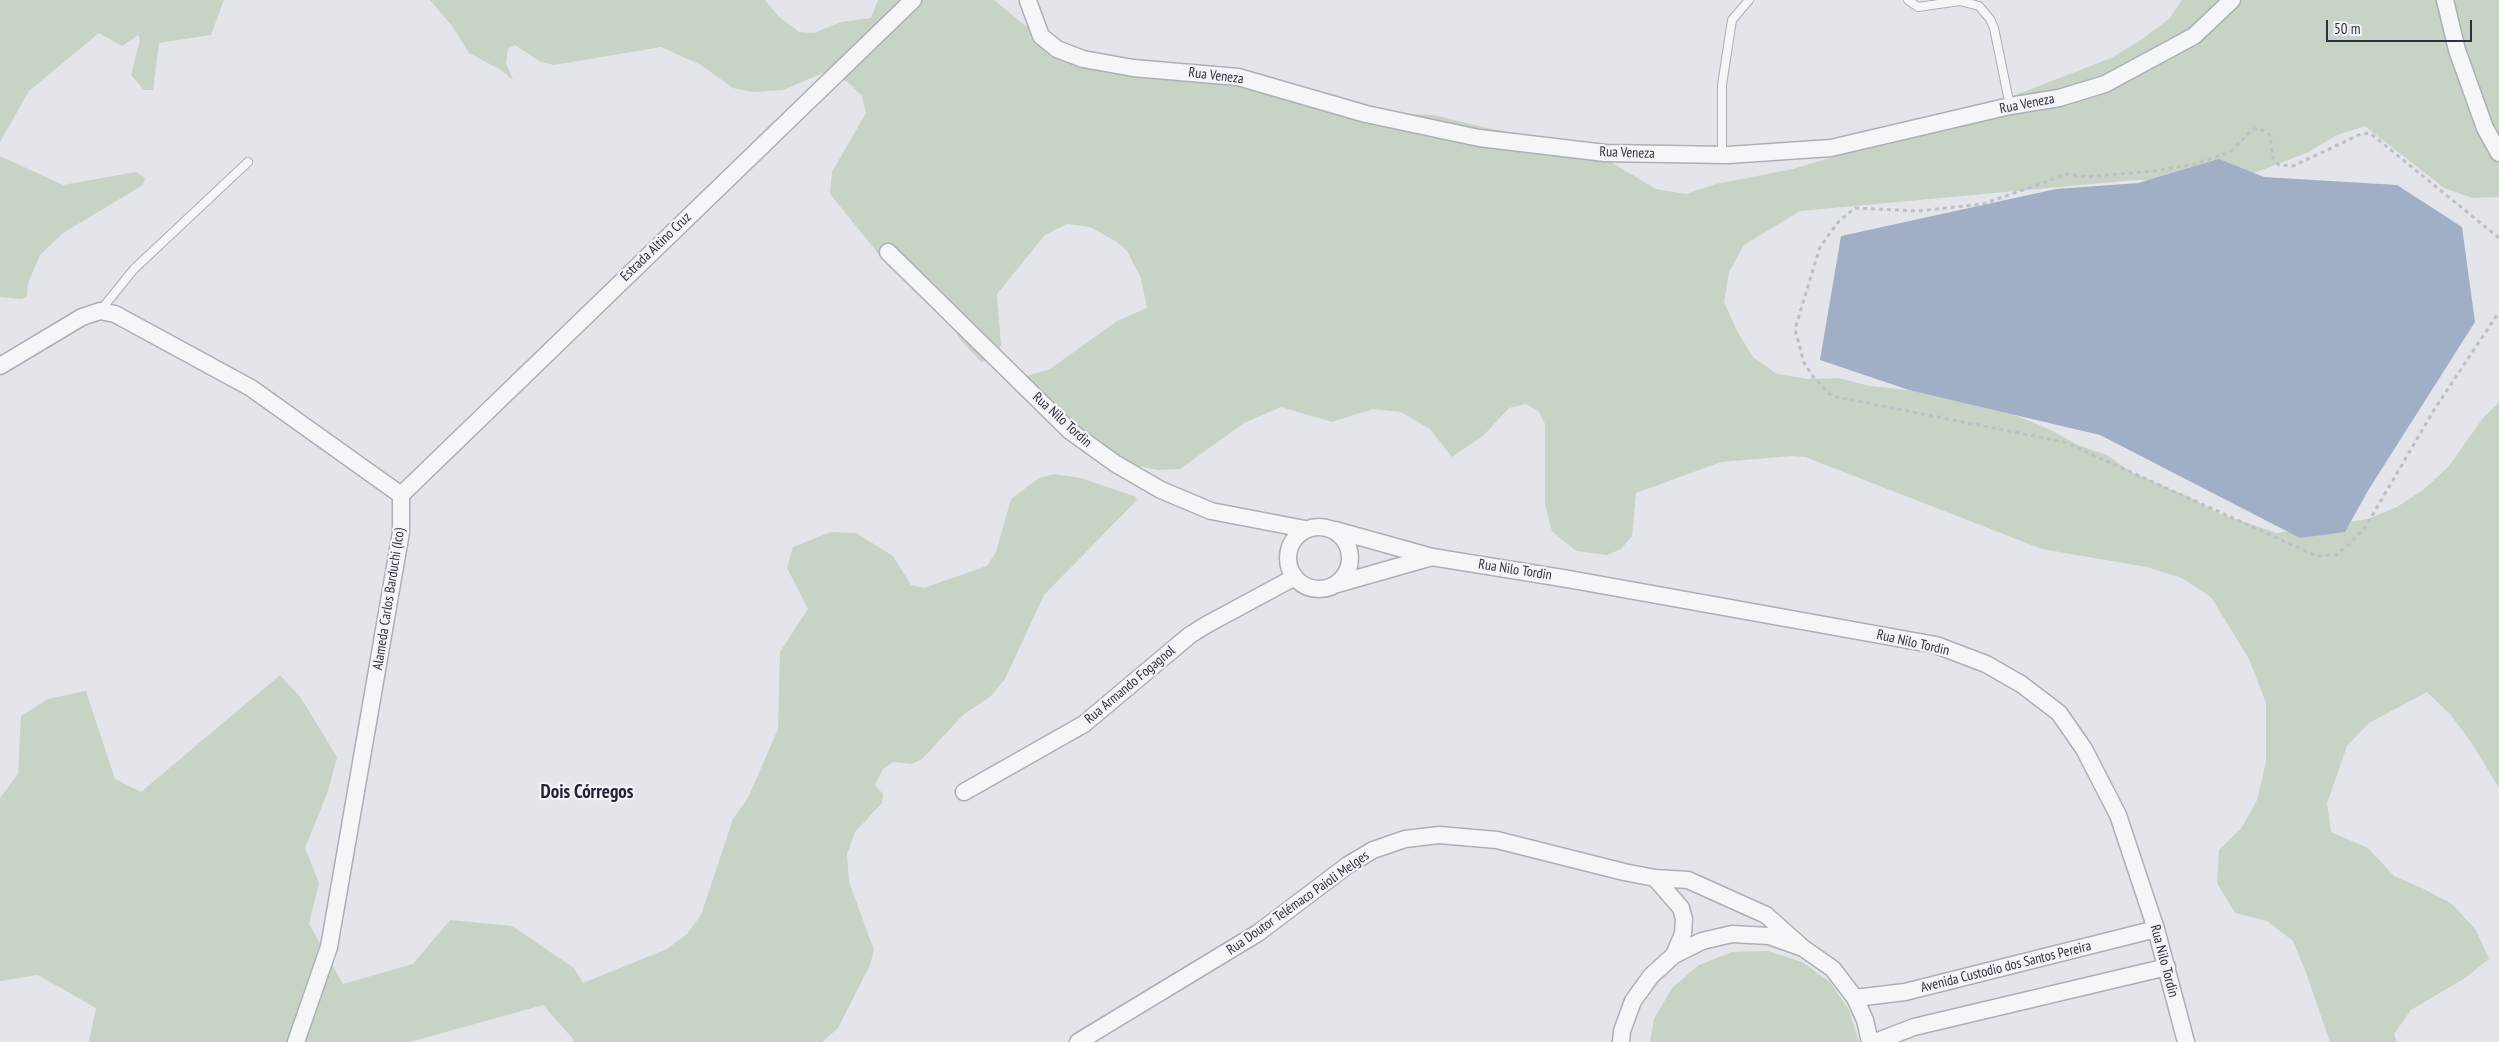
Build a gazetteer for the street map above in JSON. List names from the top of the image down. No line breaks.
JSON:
{"streets":{"street":["Rua Veneza","Estrada Altino Cruz","Rua Nilo Tordin","Alameda Carlos Barduchi (Ico)","Rua Armando Fogagnol","Rua Doutor Telémaco Paioli Melges","Avenida Custodio dos Santos Pereira"]},"crossings":[["Estrada Altino Cruz","Alameda Carlos Barduchi (Ico)"],["Rua Nilo Tordin","Rua Armando Fogagnol"],["Rua Nilo Tordin","Avenida Custodio dos Santos Pereira"]],"districts":["Dois Córregos"],"scale_bar":"50 m"}
